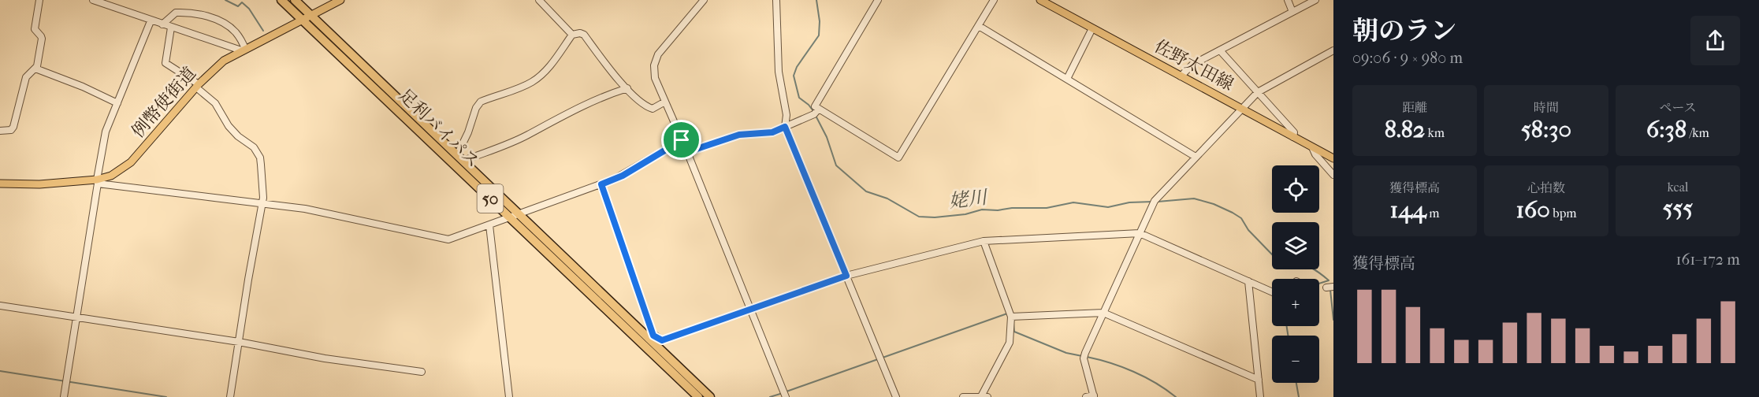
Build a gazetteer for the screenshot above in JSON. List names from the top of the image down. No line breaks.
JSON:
{"streets":{"highway":["足利バイパス","50"],"main road":["佐野太田線","例幣使街道"]},"crossings":[["例幣使街道","足利バイパス"]],"water":["姥川"],"page":{"heading":["朝のラン","09:06 · 9 × 980 m"],"stats":[["距離","8.82 km"],["時間","58:30"],["ペース","6:38 /km"],["獲得標高","144 m"],["心拍数","160 bpm"],["kcal","555"]],"map_buttons":["+","−"],"chart":["獲得標高","161–172 m"]}}
